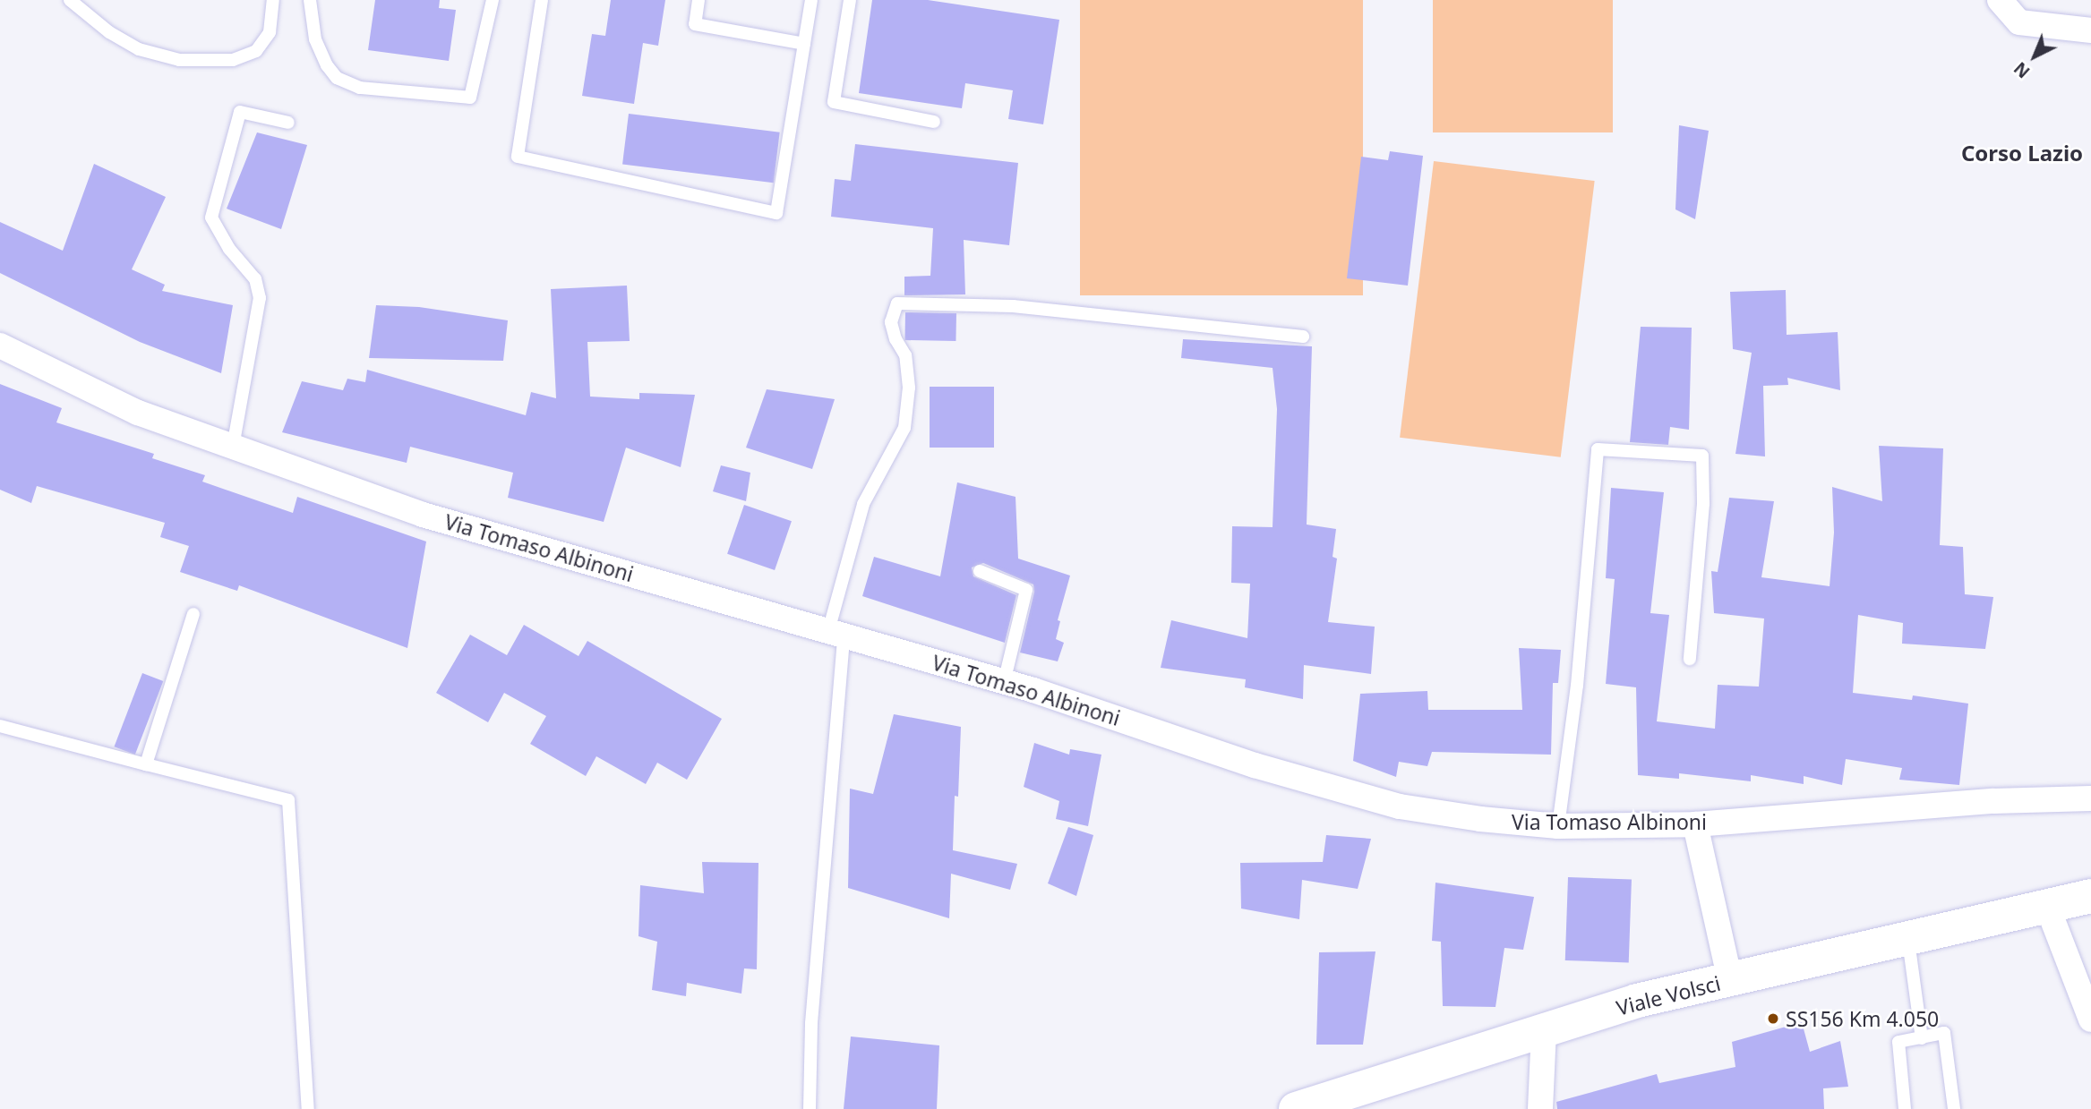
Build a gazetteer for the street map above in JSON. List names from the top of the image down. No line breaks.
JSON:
{"streets":{"main road":["Viale Volsci"],"street":["Via Tomaso Albinoni"]},"districts":["Corso Lazio"],"places":["SS156 Km 4.050"],"north":"bottom left"}
